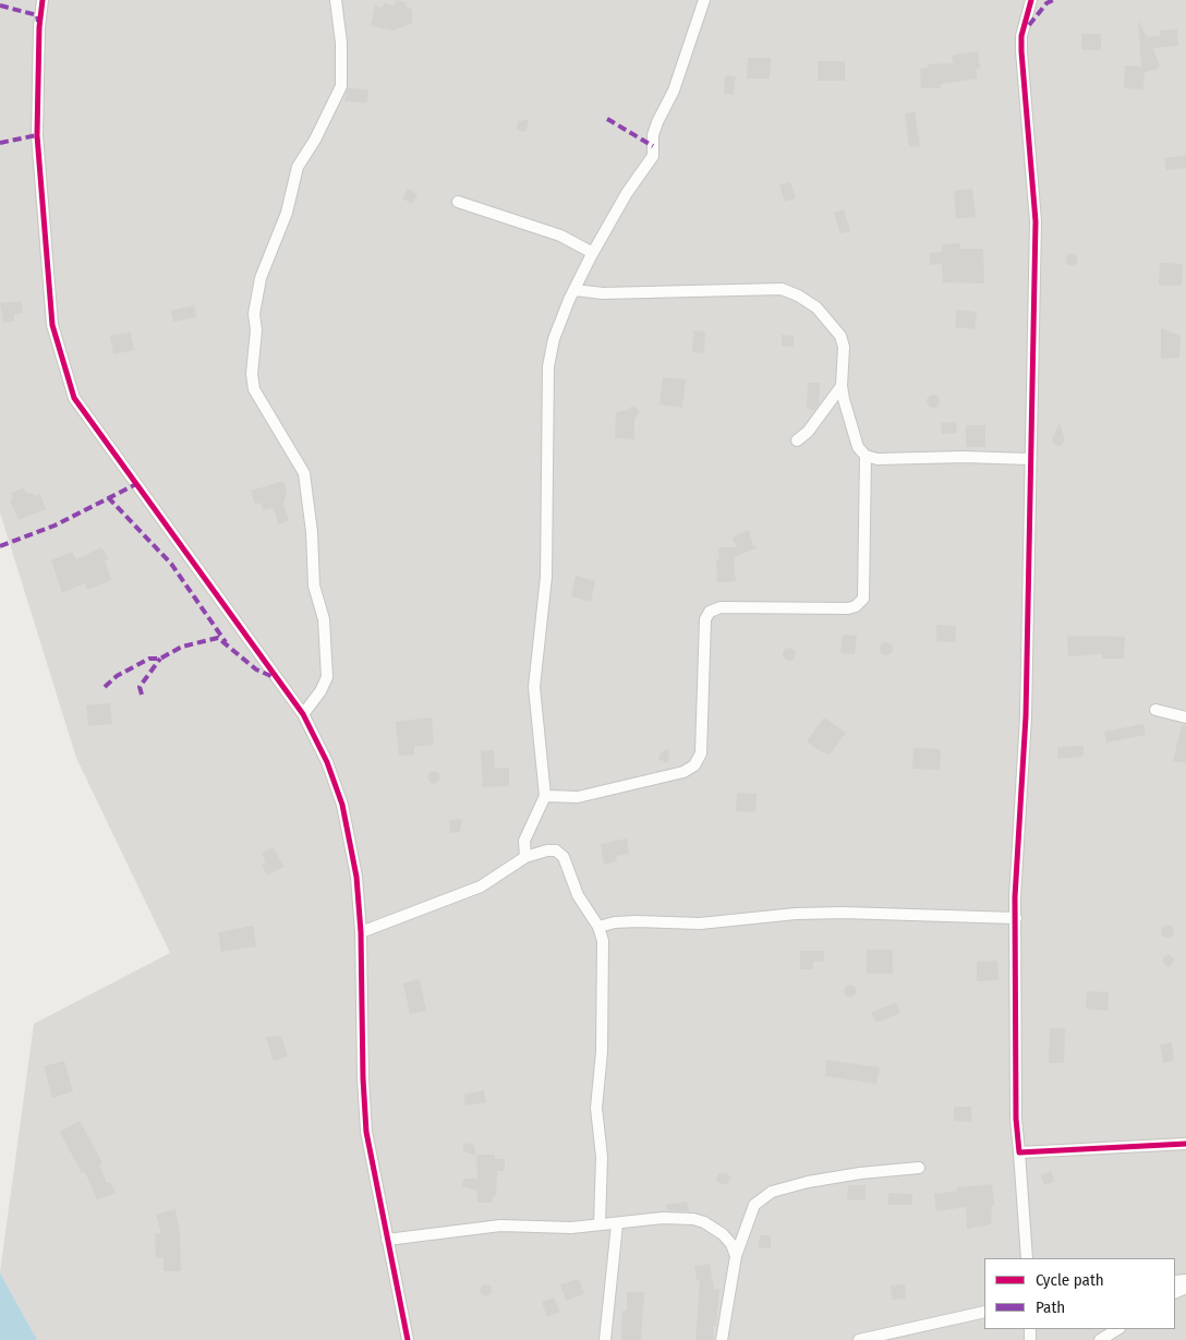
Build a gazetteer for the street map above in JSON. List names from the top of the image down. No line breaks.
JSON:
{"legend":["Cycle path","Path"]}
